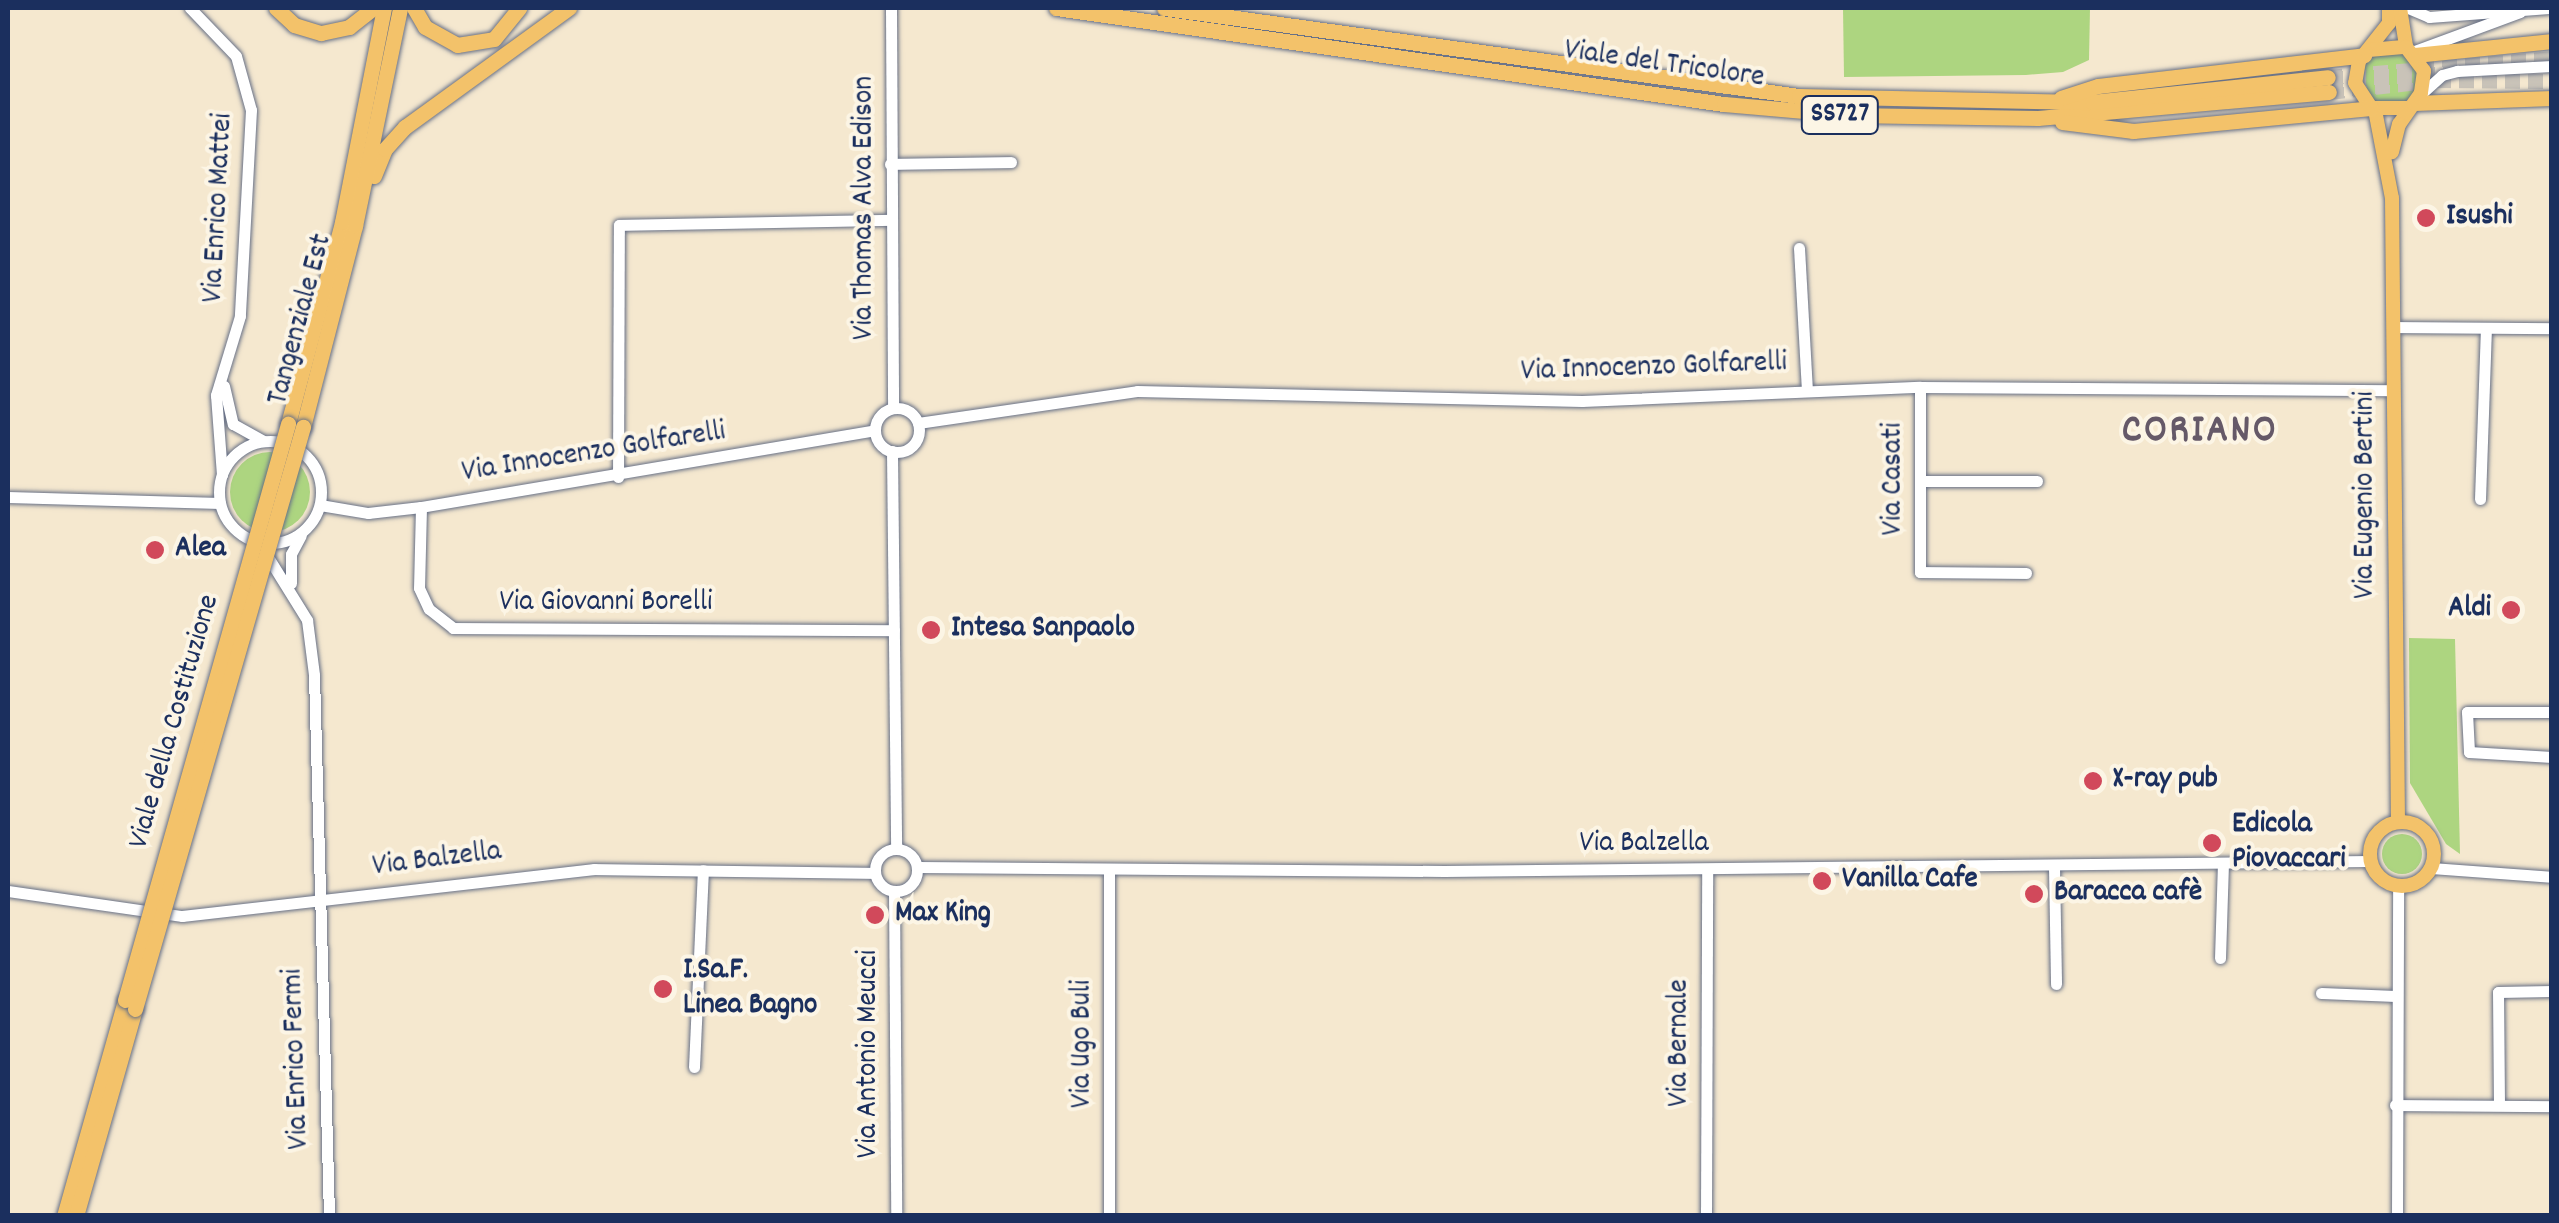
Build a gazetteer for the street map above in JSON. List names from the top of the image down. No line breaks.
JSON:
{"streets":{"highway":["Viale del Tricolore","SS727","Tangenziale Est","Viale della Costituzione"],"main road":["Via Eugenio Bertini"],"street":["Via Enrico Mattei","Via Thomas Alva Edison","Via Innocenzo Golfarelli","Via Casati","Via Giovanni Borelli","Via Balzella","Via Bernale","Via Ugo Buli","Via Antonio Meucci","Via Enrico Fermi"]},"crossings":[["Via Enrico Mattei","Via Innocenzo Golfarelli"],["Via Thomas Alva Edison","Via Innocenzo Golfarelli"],["Tangenziale Est","Viale della Costituzione"],["Via Innocenzo Golfarelli","Via Casati"],["Via Innocenzo Golfarelli","Via Eugenio Bertini"],["Via Innocenzo Golfarelli","Via Giovanni Borelli"],["Via Eugenio Bertini","Via Balzella"],["Via Balzella","Via Bernale"],["Via Balzella","Via Ugo Buli"],["Via Balzella","Via Antonio Meucci"],["Via Balzella","Via Enrico Fermi"]],"districts":["CORIANO"],"places":["Isushi","Alea","Aldi","Intesa Sanpaolo","X-ray pub","Edicola Piovaccari","Vanilla Cafe","Baracca cafè","Max King","I.Sa.F. Linea Bagno"]}
